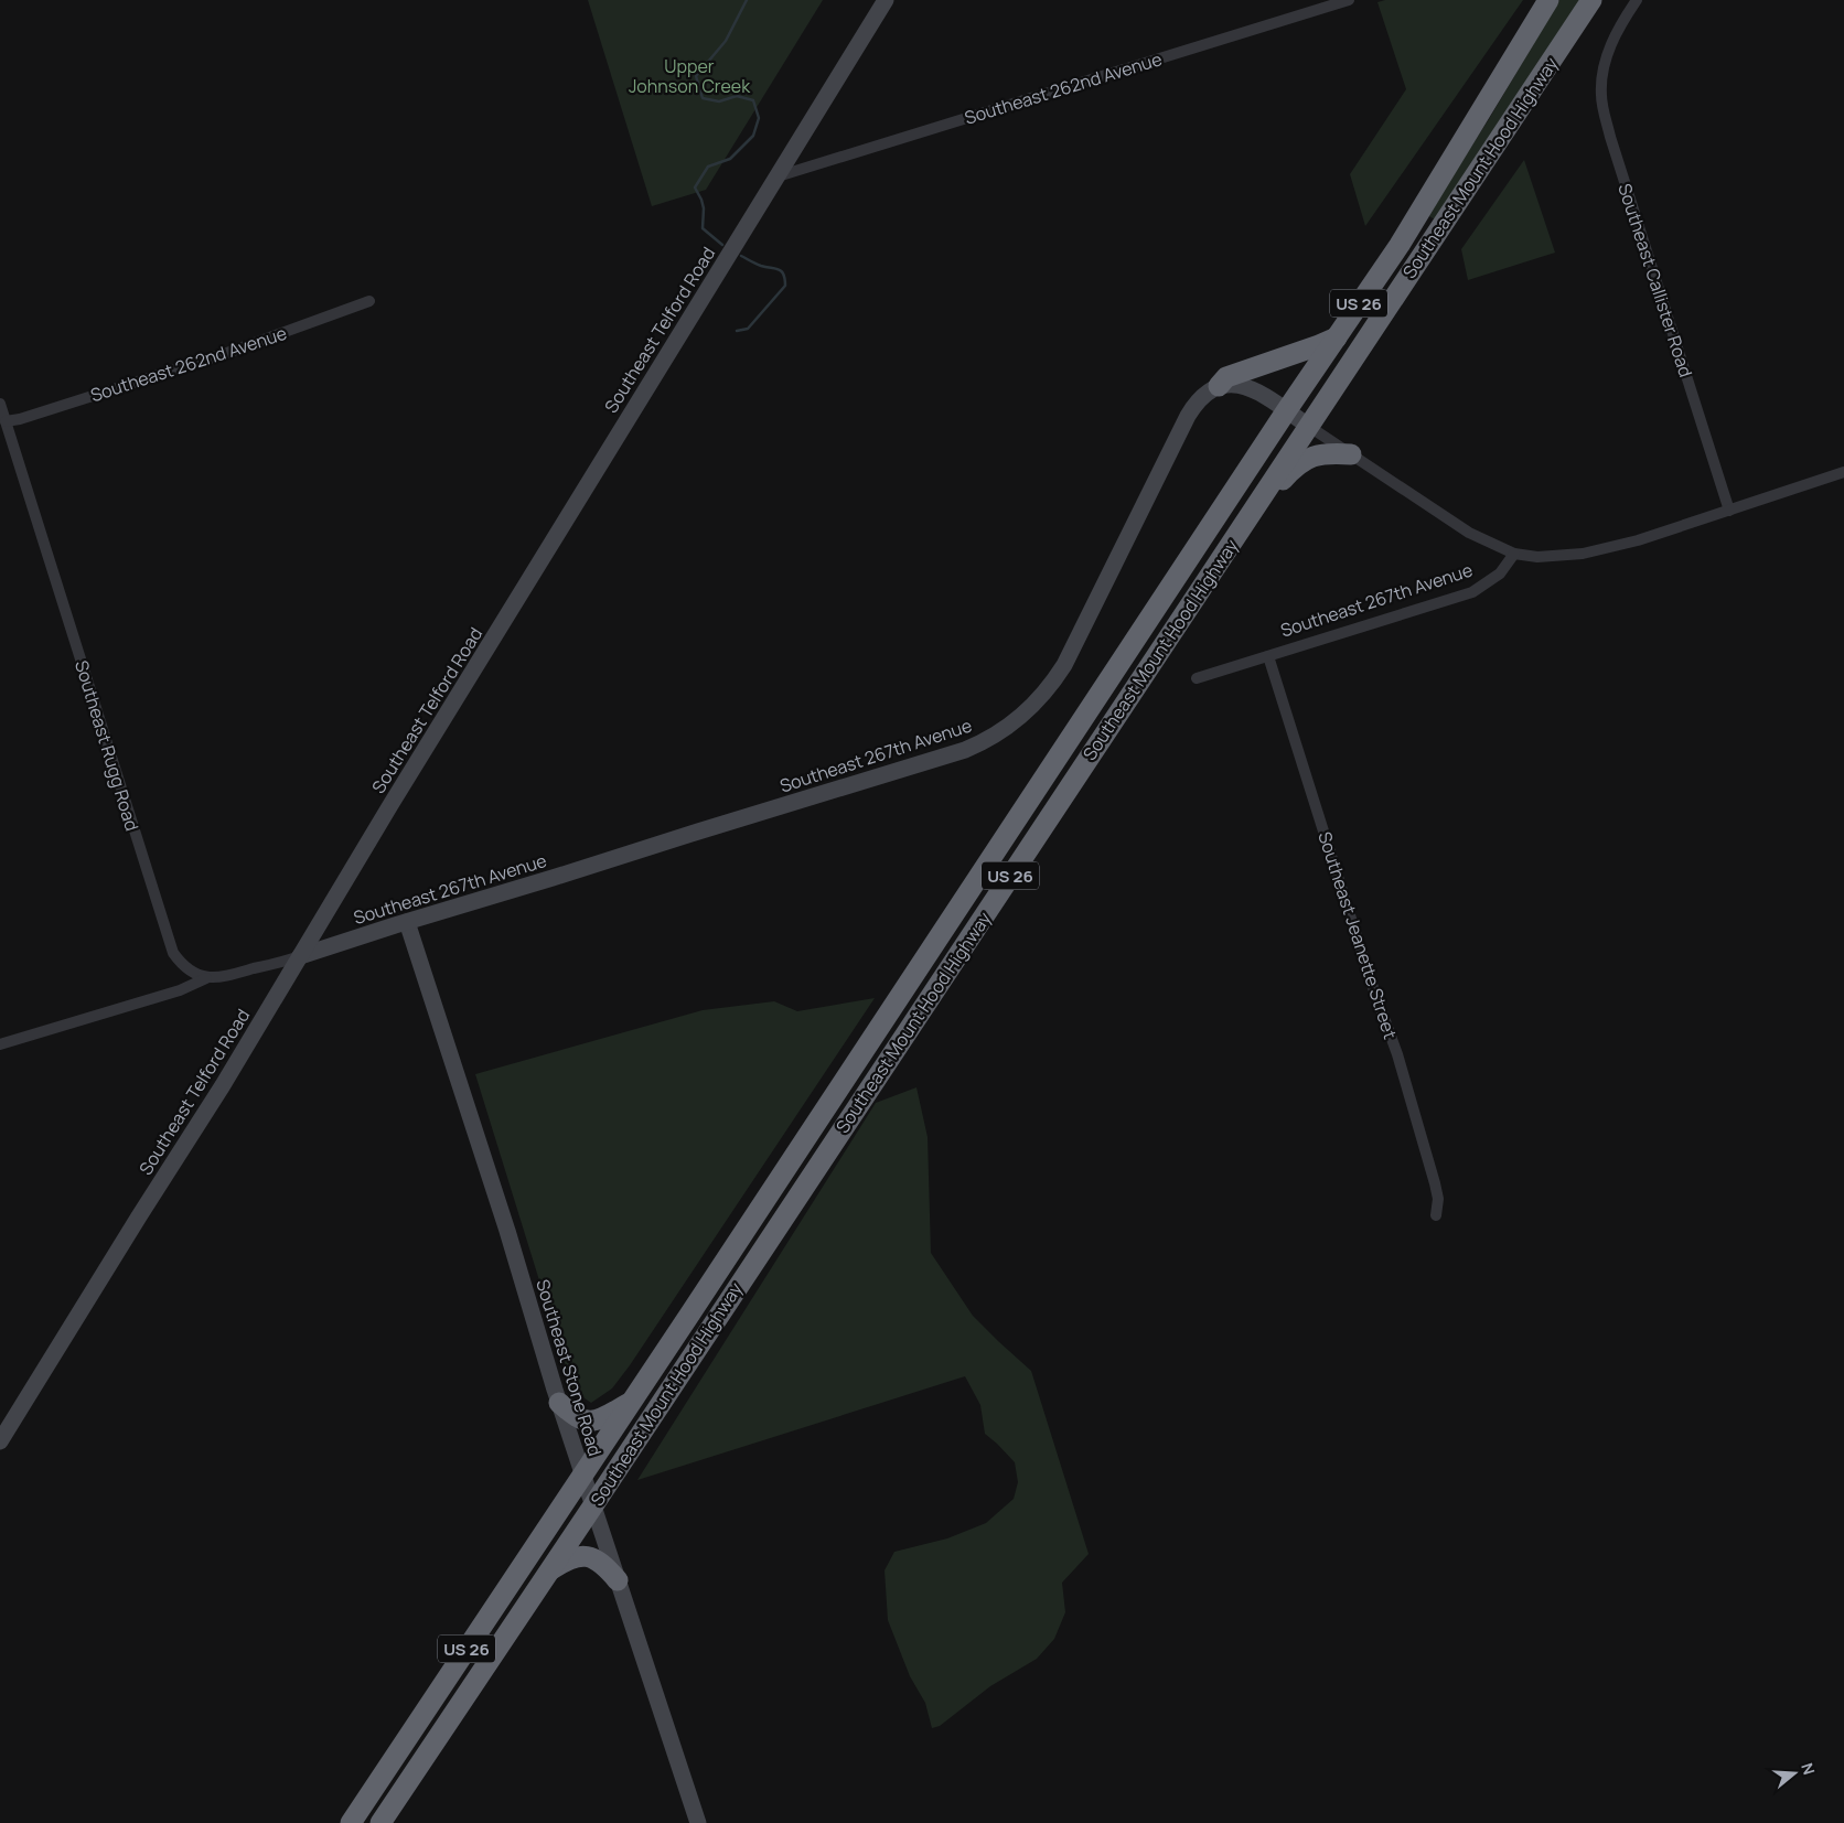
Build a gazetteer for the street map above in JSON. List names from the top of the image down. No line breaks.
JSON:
{"streets":{"highway":["Southeast Mount Hood Highway","US 26"],"street":["Southeast 262nd Avenue","Southeast Callister Road","Southeast Telford Road","Southeast 267th Avenue","Southeast Rugg Road","Southeast Jeanette Street","Southeast Stone Road"]},"crossings":[["Southeast 262nd Avenue","Southeast Telford Road"],["Southeast 262nd Avenue","Southeast Rugg Road"],["Southeast Mount Hood Highway","Southeast Stone Road"],["Southeast Telford Road","Southeast 267th Avenue"],["Southeast 267th Avenue","Southeast Jeanette Street"],["Southeast 267th Avenue","Southeast Stone Road"]],"parks":["Upper Johnson Creek"],"north":"right"}
